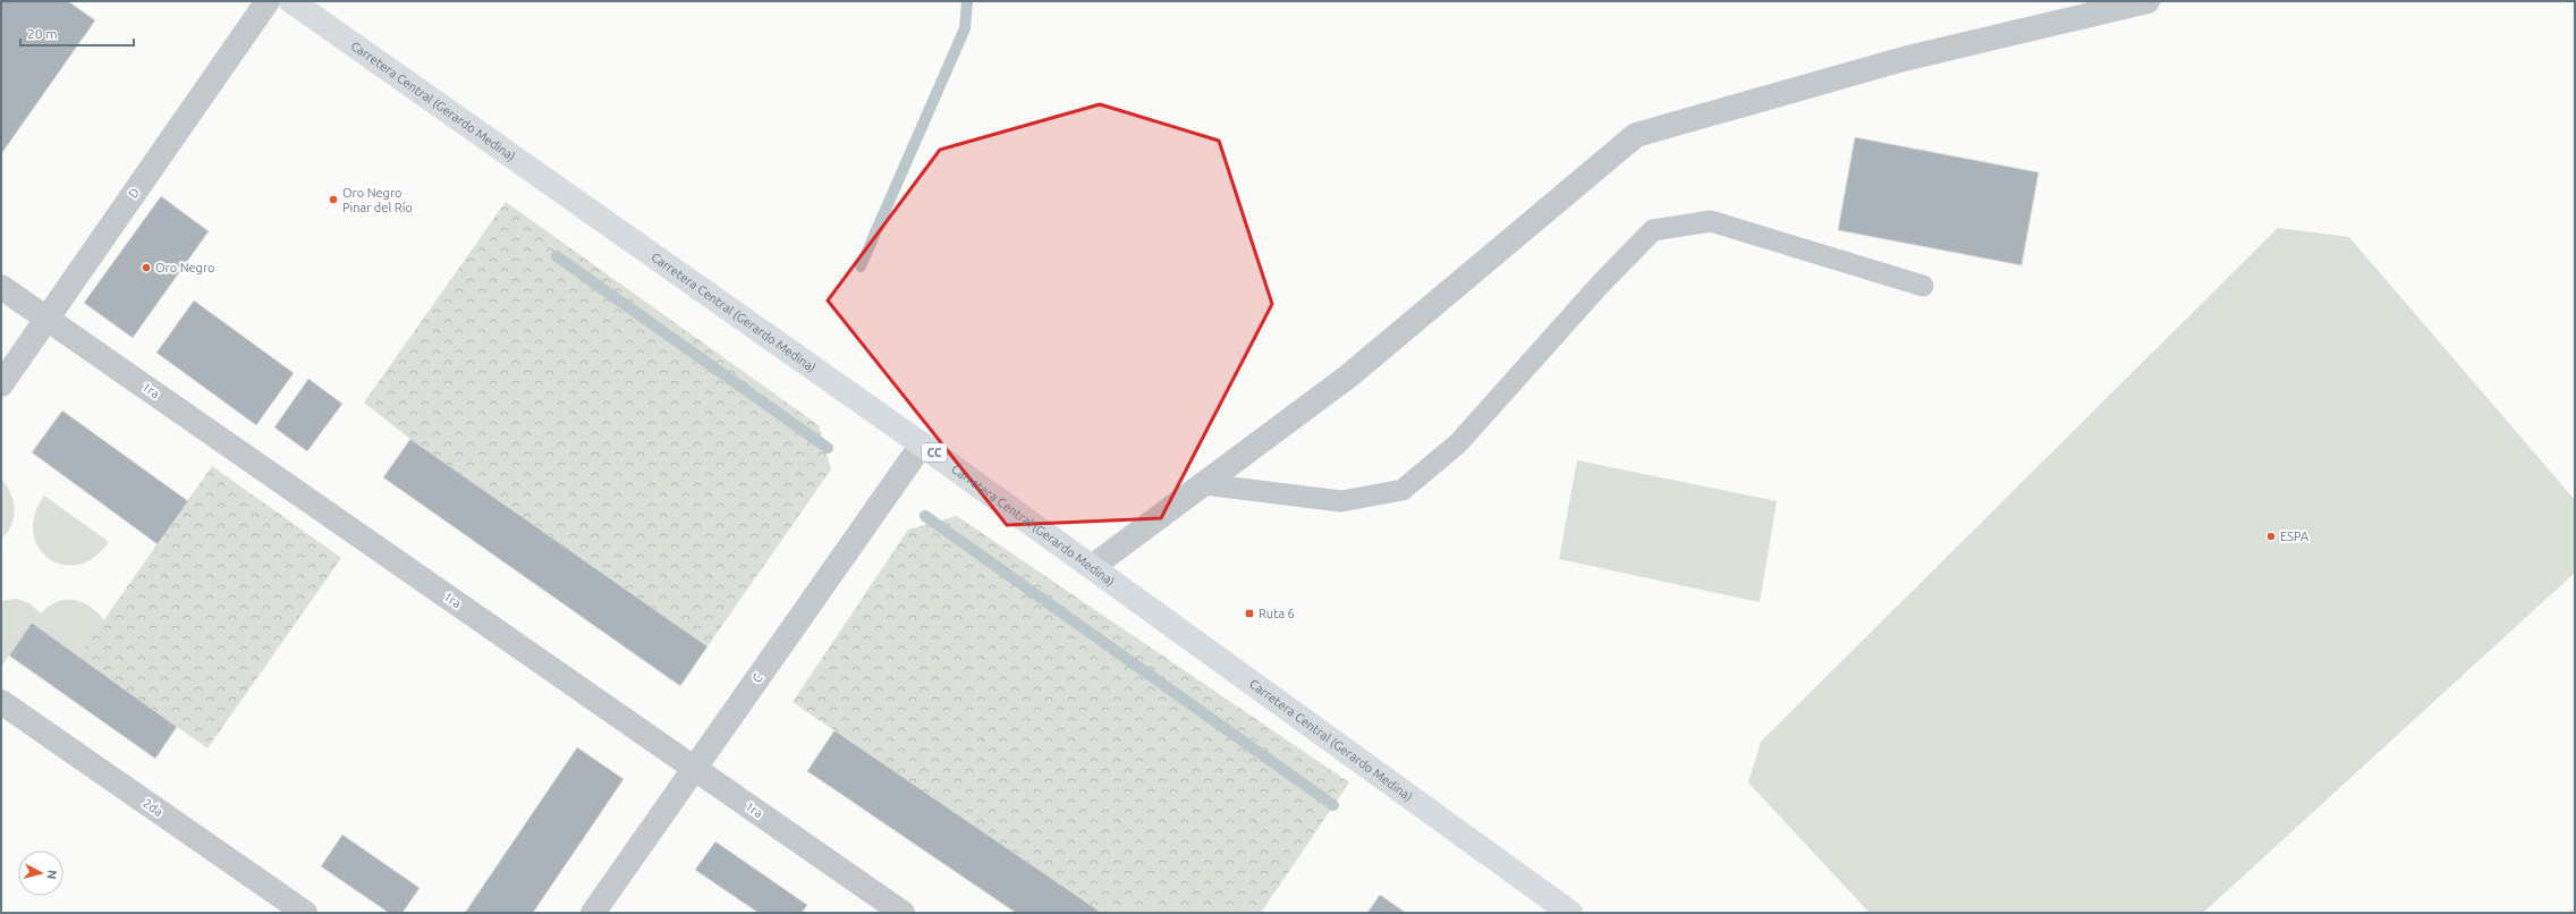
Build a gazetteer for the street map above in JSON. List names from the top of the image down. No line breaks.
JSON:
{"streets":{"main road":["Carretera Central (Gerardo Medina)","CC"],"street":["D","1ra","C","2da"]},"crossings":[["Carretera Central (Gerardo Medina)","C"],["D","1ra"],["1ra","C"]],"places":{"other":["Oro Negro Pinar del Río","Oro Negro","ESPA"],"transit":["Ruta 6"]},"scale_bar":"20 m","north":"right"}
